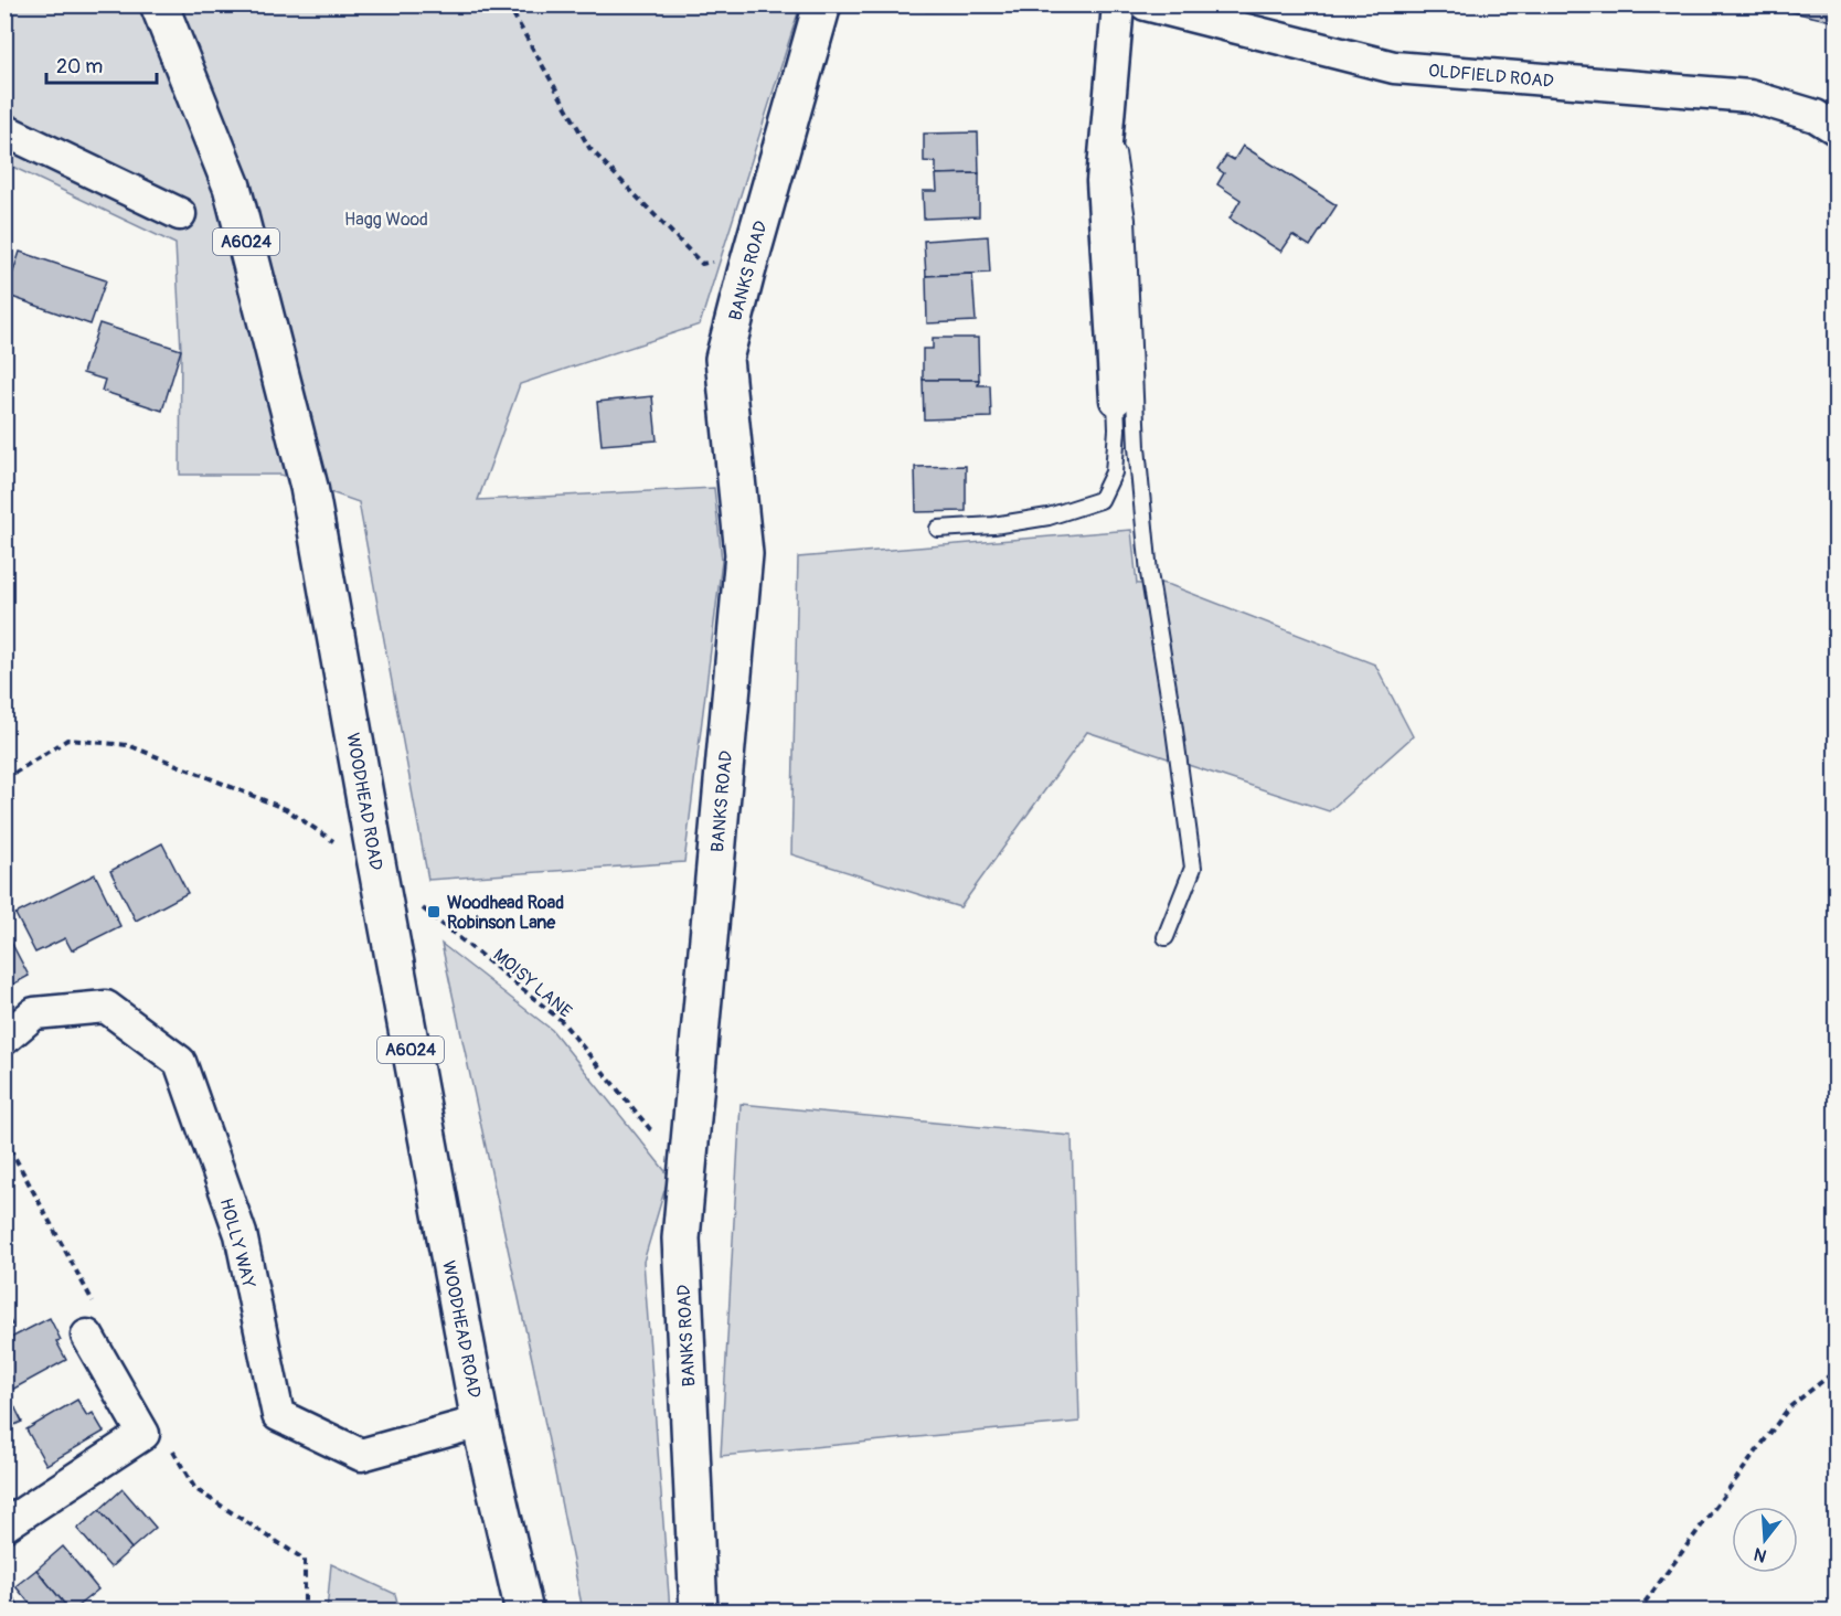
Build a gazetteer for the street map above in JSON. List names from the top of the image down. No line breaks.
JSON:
{"streets":{"main road":["A6024","BANKS ROAD","WOODHEAD ROAD"],"street":["OLDFIELD ROAD","HOLLY WAY"],"path":["MOISY LANE"]},"crossings":[["BANKS ROAD","MOISY LANE"],["WOODHEAD ROAD","MOISY LANE"],["WOODHEAD ROAD","HOLLY WAY"]],"parks":["Hagg Wood"],"places":{"transit":["Woodhead Road Robinson Lane"]},"scale_bar":"20 m","north":"bottom"}
